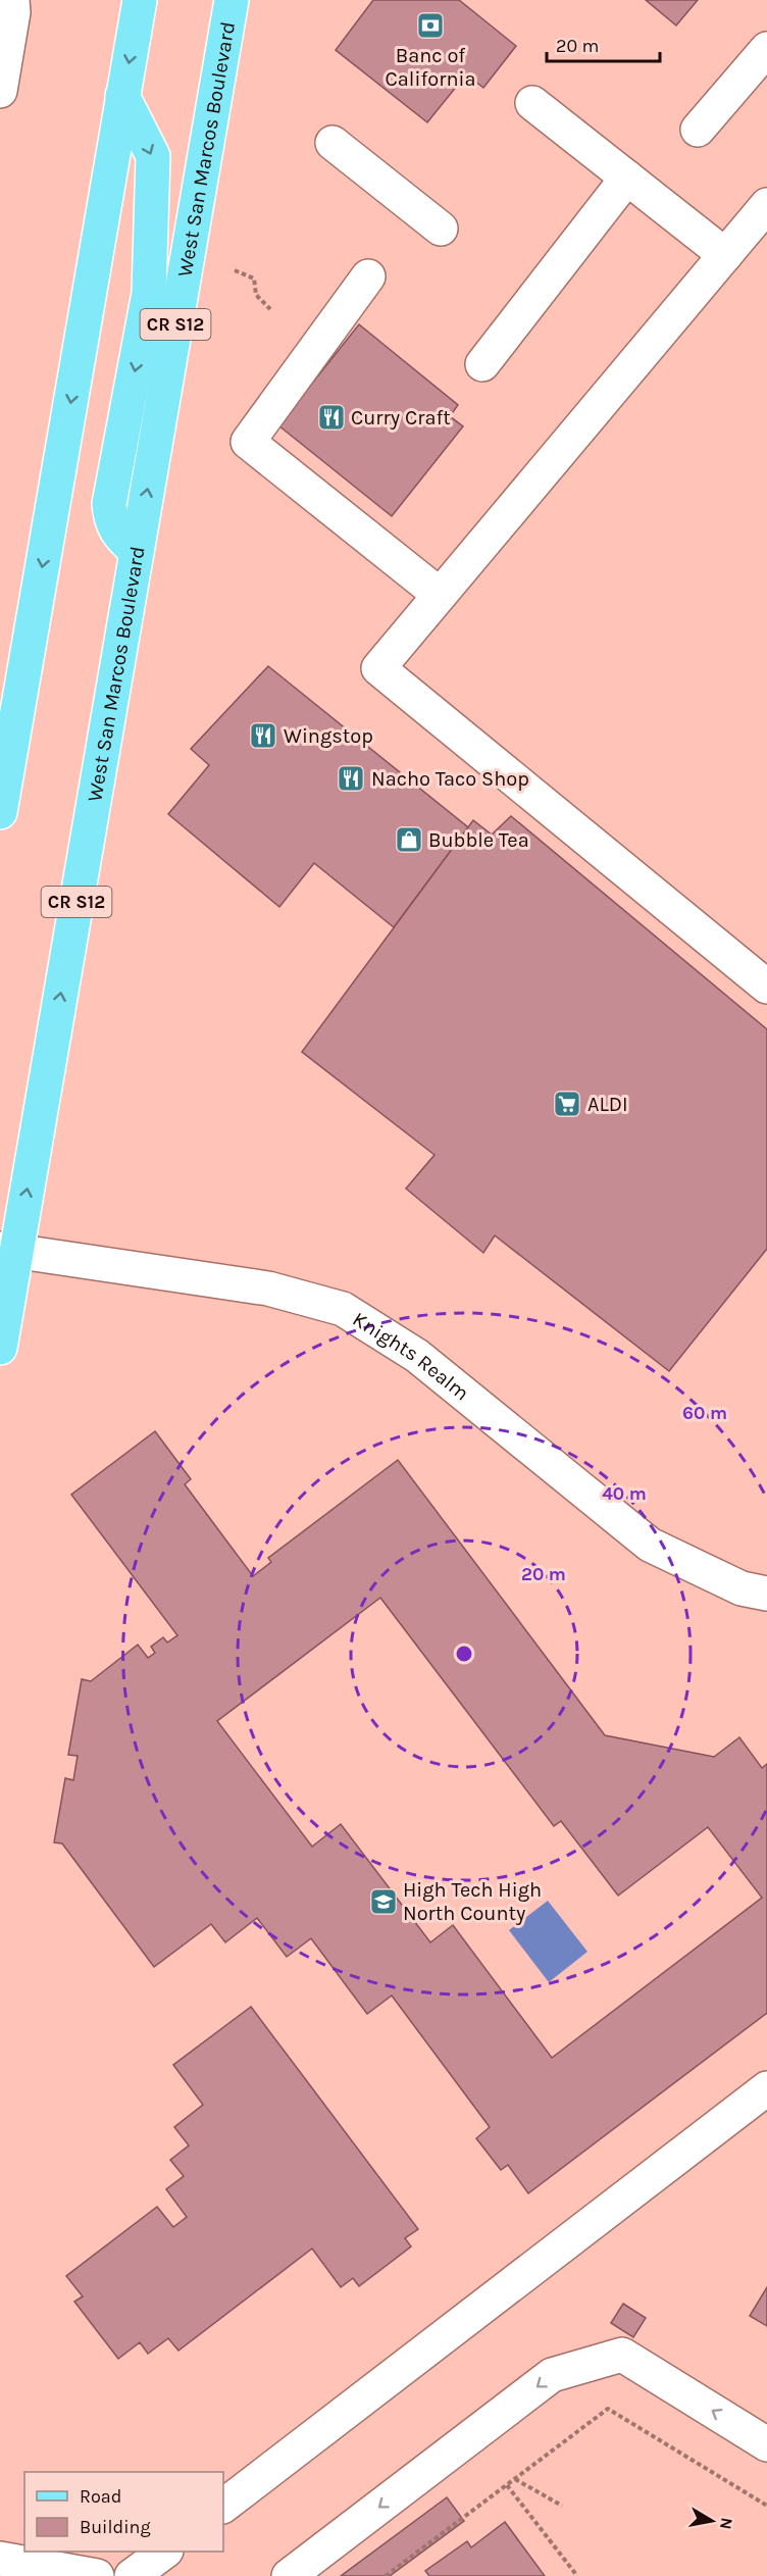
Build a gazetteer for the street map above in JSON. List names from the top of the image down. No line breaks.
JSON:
{"streets":{"main road":["West San Marcos Boulevard","CR S12"],"street":["Knights Realm"]},"crossings":[["West San Marcos Boulevard","Knights Realm"]],"places":{"bank":["Banc of California"],"restaurant":["Curry Craft","Wingstop","Nacho Taco Shop"],"shop":["Bubble Tea"],"supermarket":["ALDI"],"school or university":["High Tech High North County"]},"legend":["Road","Building"],"scale_bar":"20 m","north":"right","rings":["60 m","40 m","20 m"]}
